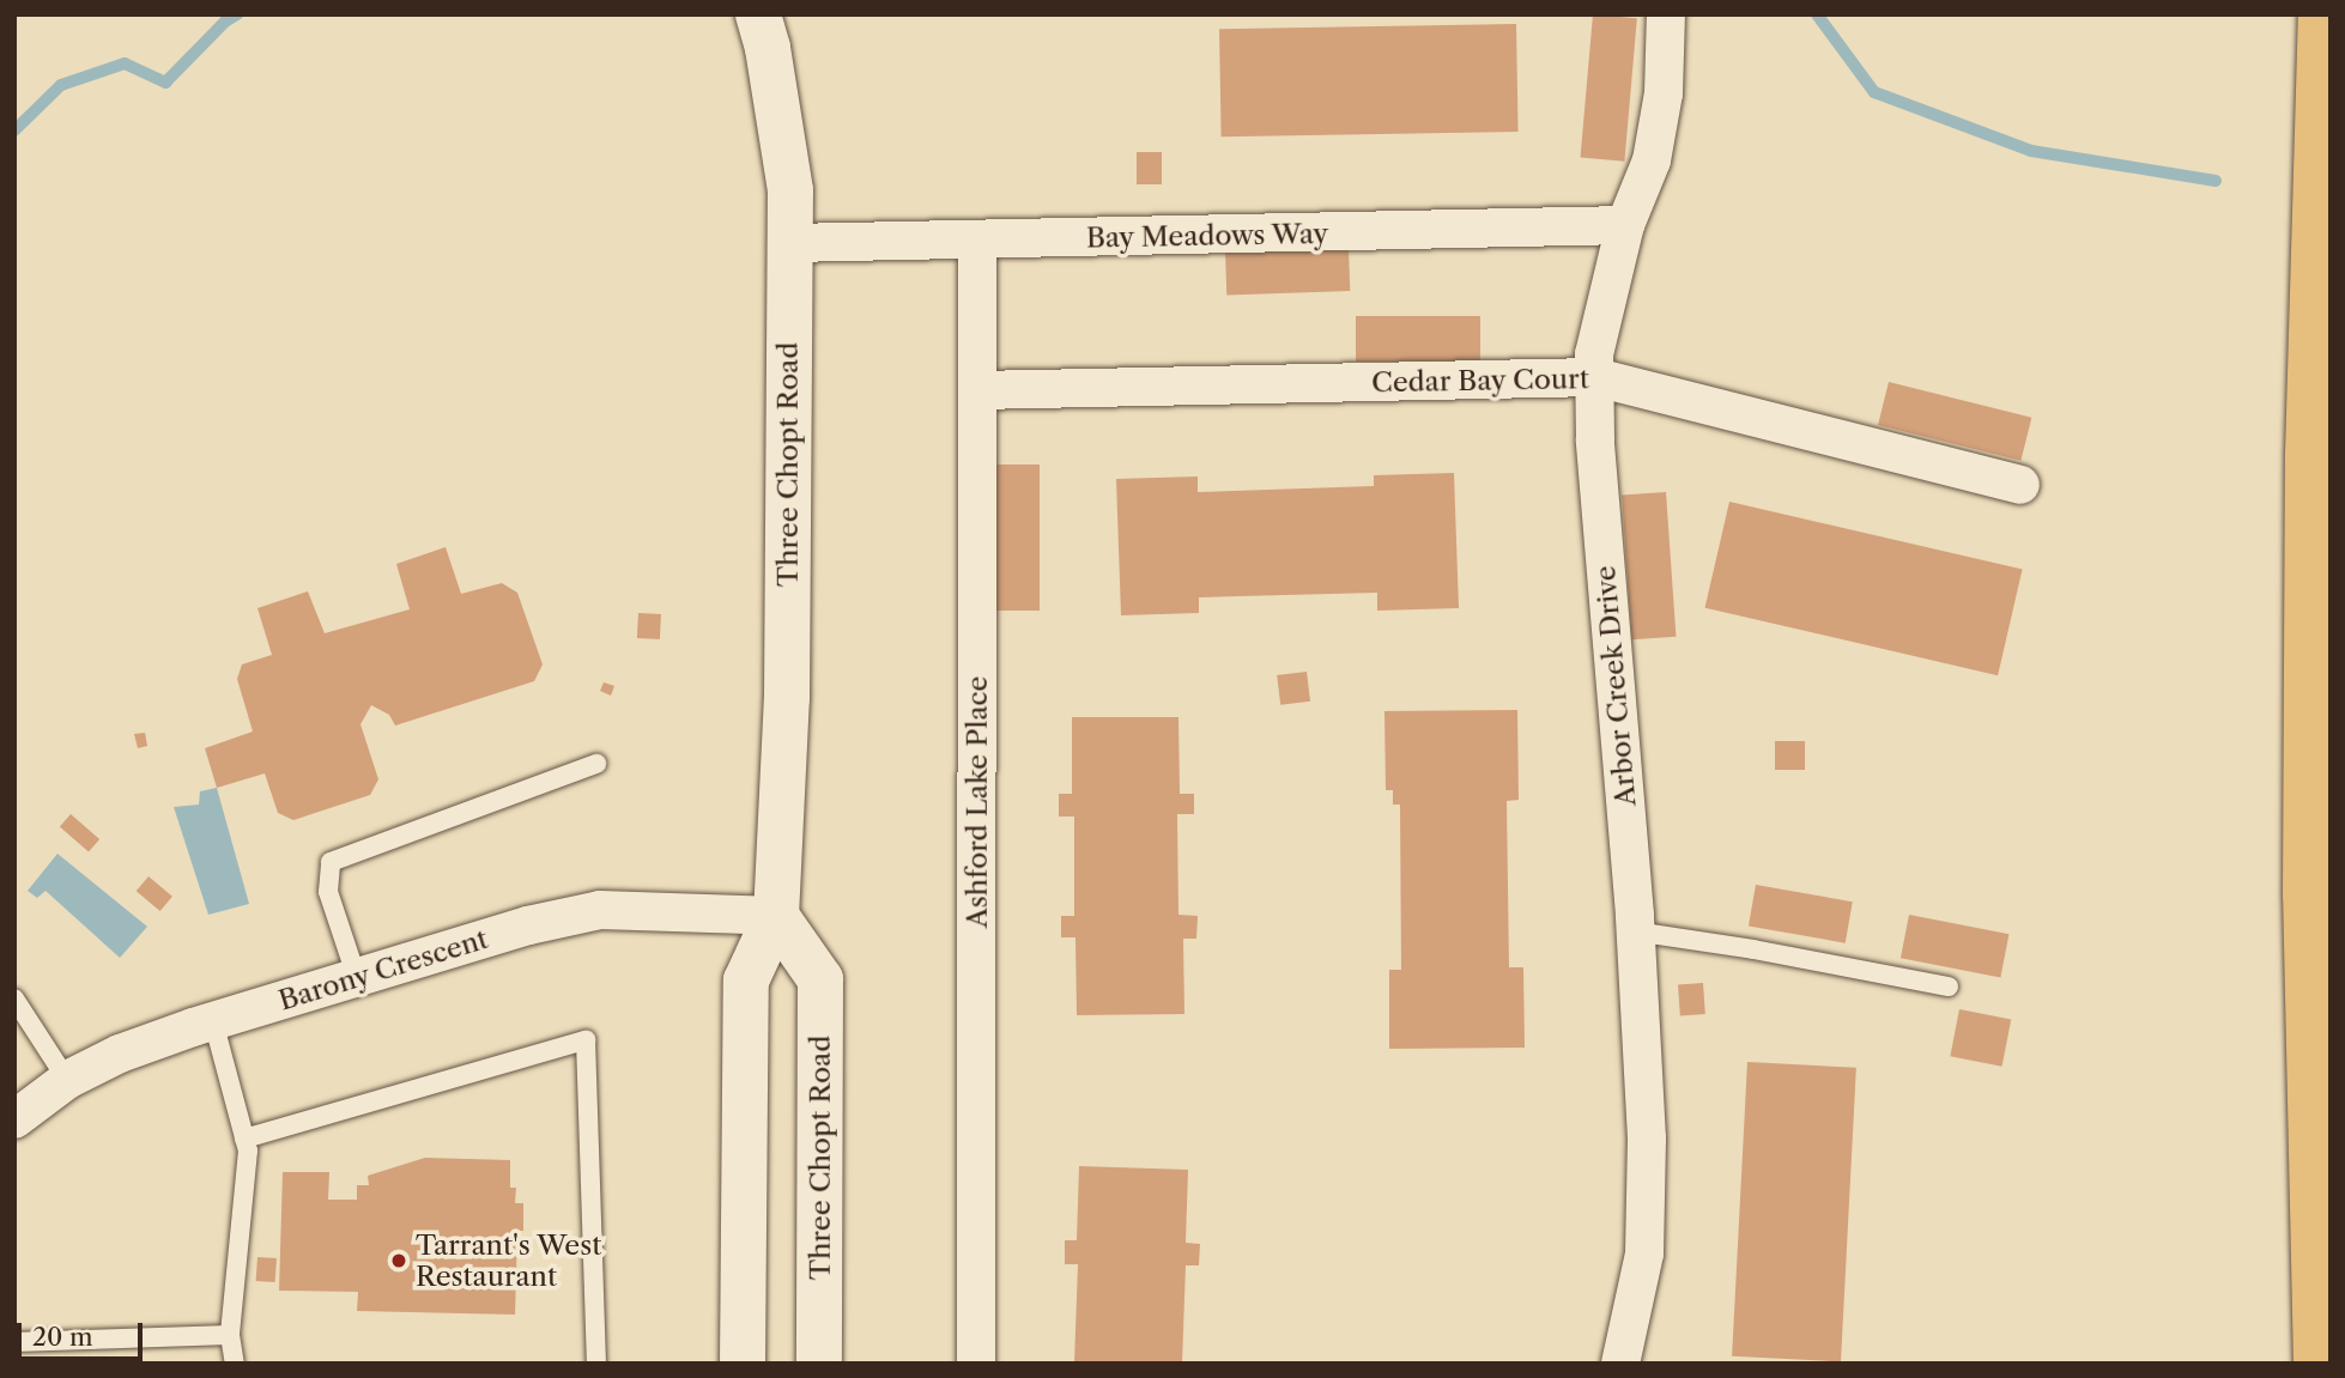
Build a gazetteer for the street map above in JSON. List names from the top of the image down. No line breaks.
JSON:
{"streets":{"main road":["Three Chopt Road"],"street":["Bay Meadows Way","Cedar Bay Court","Arbor Creek Drive","Ashford Lake Place","Barony Crescent"]},"crossings":[["Bay Meadows Way","Three Chopt Road"],["Bay Meadows Way","Arbor Creek Drive"],["Bay Meadows Way","Ashford Lake Place"],["Cedar Bay Court","Arbor Creek Drive"],["Cedar Bay Court","Ashford Lake Place"],["Three Chopt Road","Barony Crescent"]],"places":["Tarrant's West Restaurant"],"scale_bar":"20 m"}
